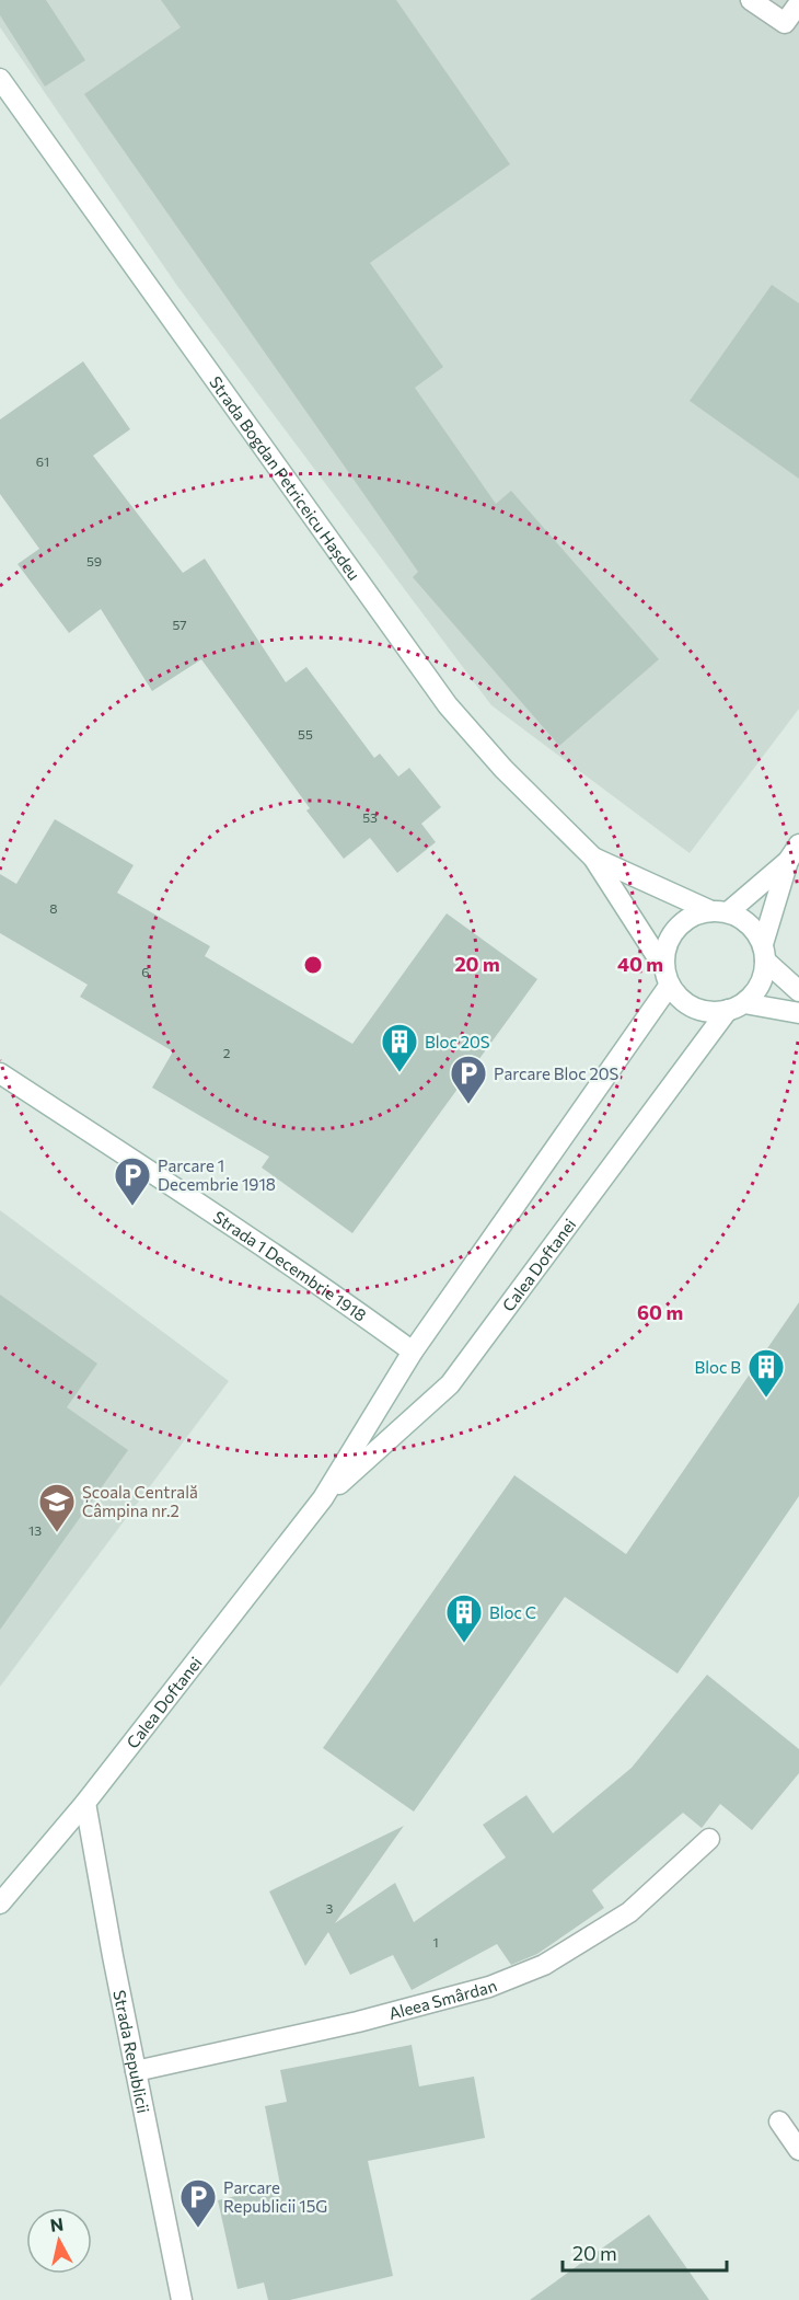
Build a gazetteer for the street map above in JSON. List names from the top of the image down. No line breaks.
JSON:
{"streets":{"street":["Strada Bogdan Petriceicu Hașdeu","Strada 1 Decembrie 1918","Calea Doftanei","Aleea Smârdan","Strada Republicii"]},"crossings":[["Strada Bogdan Petriceicu Hașdeu","Calea Doftanei"],["Strada 1 Decembrie 1918","Calea Doftanei"],["Calea Doftanei","Strada Republicii"],["Aleea Smârdan","Strada Republicii"]],"places":{"building":["Bloc 20S","Bloc B","Bloc C"],"parking":["Parcare Bloc 20S","Parcare 1 Decembrie 1918","Parcare Republicii 15G"],"school or university":["Școala Centrală Câmpina nr.2"]},"house_numbers":["61","59","57","55","53","8","6","2","13","3","1"],"scale_bar":"20 m","north":"top","rings":["20 m","40 m","60 m"]}
